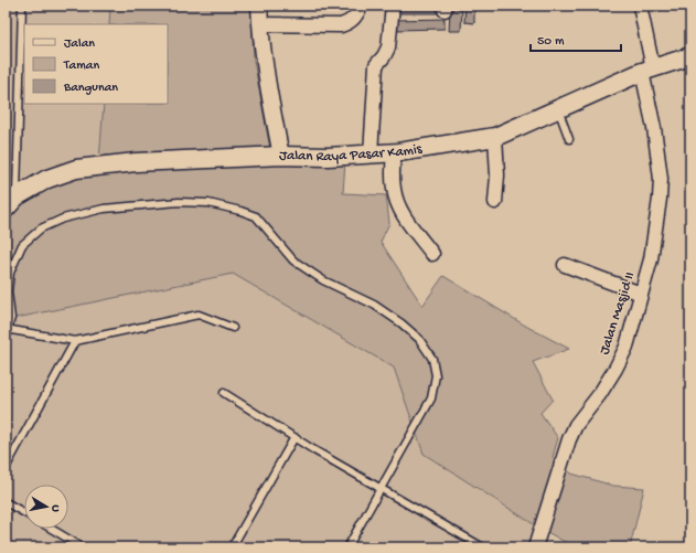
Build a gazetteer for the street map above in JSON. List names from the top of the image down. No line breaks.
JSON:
{"streets":{"main road":["Jalan Raya Pasar Kamis"],"street":["Jalan Masjid II"]},"crossings":[["Jalan Raya Pasar Kamis","Jalan Masjid II"]],"legend":["Jalan","Taman","Bangunan"],"scale_bar":"50 m","north":"right"}
